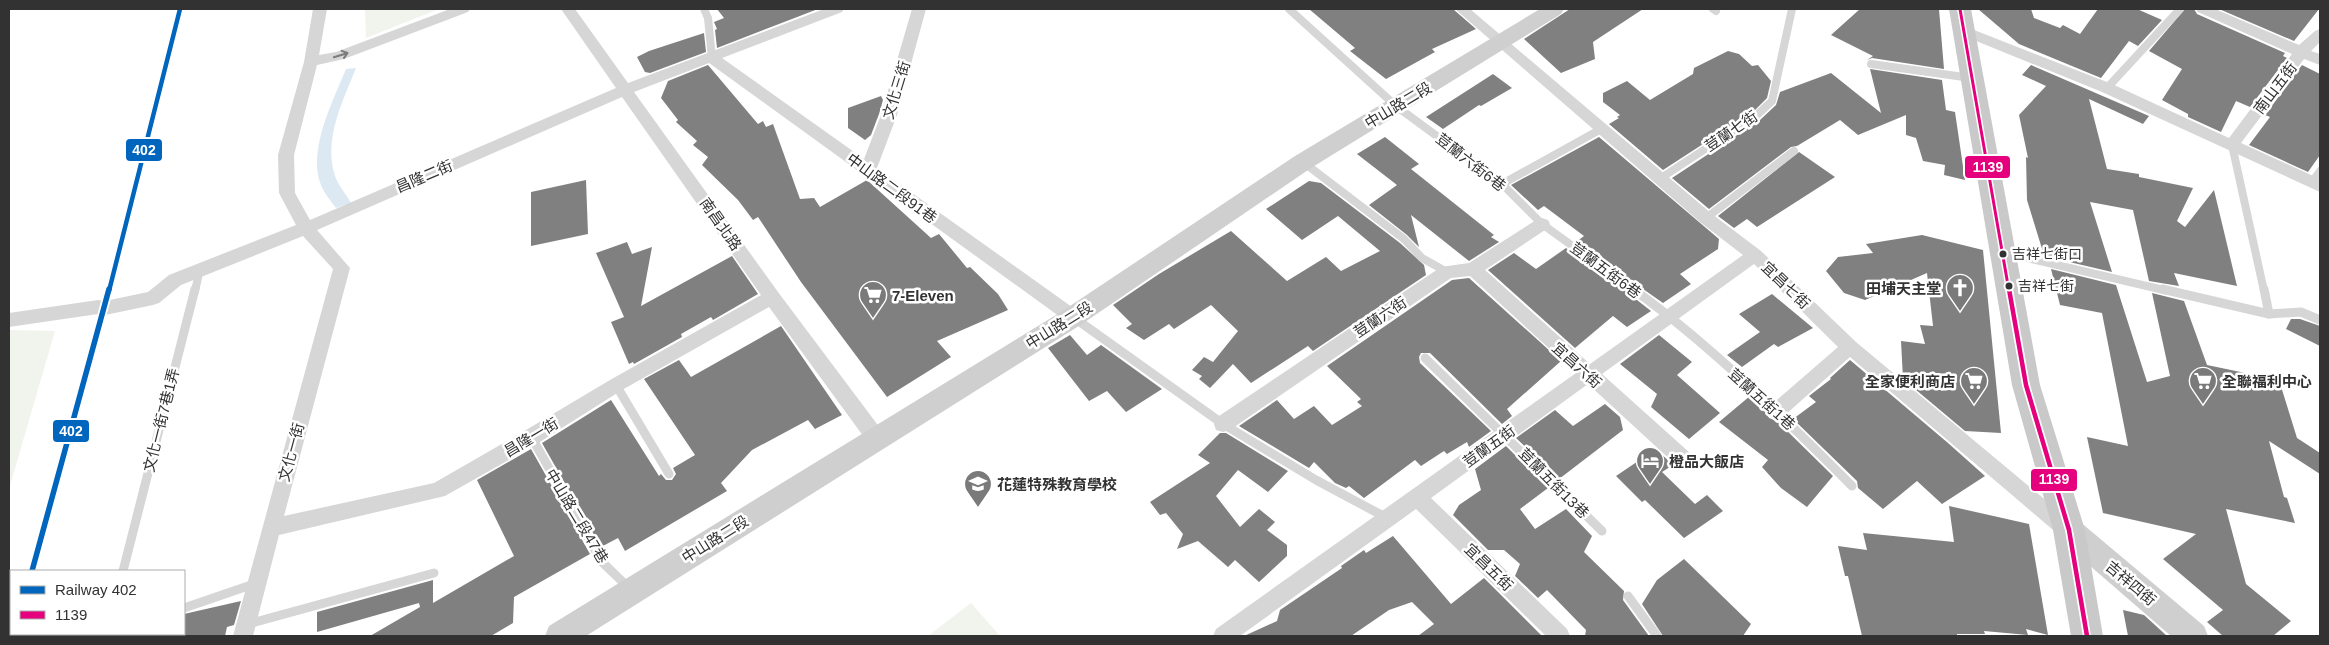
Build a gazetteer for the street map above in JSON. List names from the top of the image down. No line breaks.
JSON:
{"streets":{"street":["南山五街","文化三街","中山路二段","昌隆二街","中山路二段91巷","南昌北路","宜昌七街","荳蘭六街","宜昌六街","昌隆一街","荳蘭五街","文化一街","宜昌五街","吉祥四街"],"lane":["荳蘭七街","荳蘭六街6巷","荳蘭五街6巷","荳蘭五街1巷","文化一街7巷1弄","荳蘭五街13巷","中山路二段47巷"]},"crossings":[["文化三街","中山路二段91巷"],["中山路二段","荳蘭六街6巷"],["中山路二段","中山路二段91巷"],["中山路二段","南昌北路"],["中山路二段","宜昌七街"],["中山路二段","中山路二段47巷"],["荳蘭七街","宜昌七街"],["荳蘭六街6巷","荳蘭五街6巷"],["荳蘭六街6巷","荳蘭六街"],["昌隆二街","中山路二段91巷"],["昌隆二街","南昌北路"],["昌隆二街","文化一街7巷1弄"],["昌隆二街","文化一街"],["南昌北路","昌隆一街"],["荳蘭五街6巷","荳蘭六街"],["荳蘭五街6巷","荳蘭五街1巷"],["荳蘭五街6巷","荳蘭五街"],["宜昌七街","荳蘭五街"],["宜昌七街","吉祥四街"],["荳蘭六街","宜昌六街"],["宜昌六街","荳蘭五街"],["荳蘭五街1巷","荳蘭五街"],["昌隆一街","文化一街"],["昌隆一街","中山路二段47巷"],["荳蘭五街","荳蘭五街13巷"],["荳蘭五街","宜昌五街"]],"places":{"other":["吉祥七街口","吉祥七街"],"church":["田埔天主堂"],"supermarket":["7-Eleven","全家便利商店","全聯福利中心"],"hotel":["橙品大飯店"],"school or university":["花蓮特殊教育學校"]},"lines":["rail line 402","transit line 1139"],"legend":["Railway 402","1139"]}
